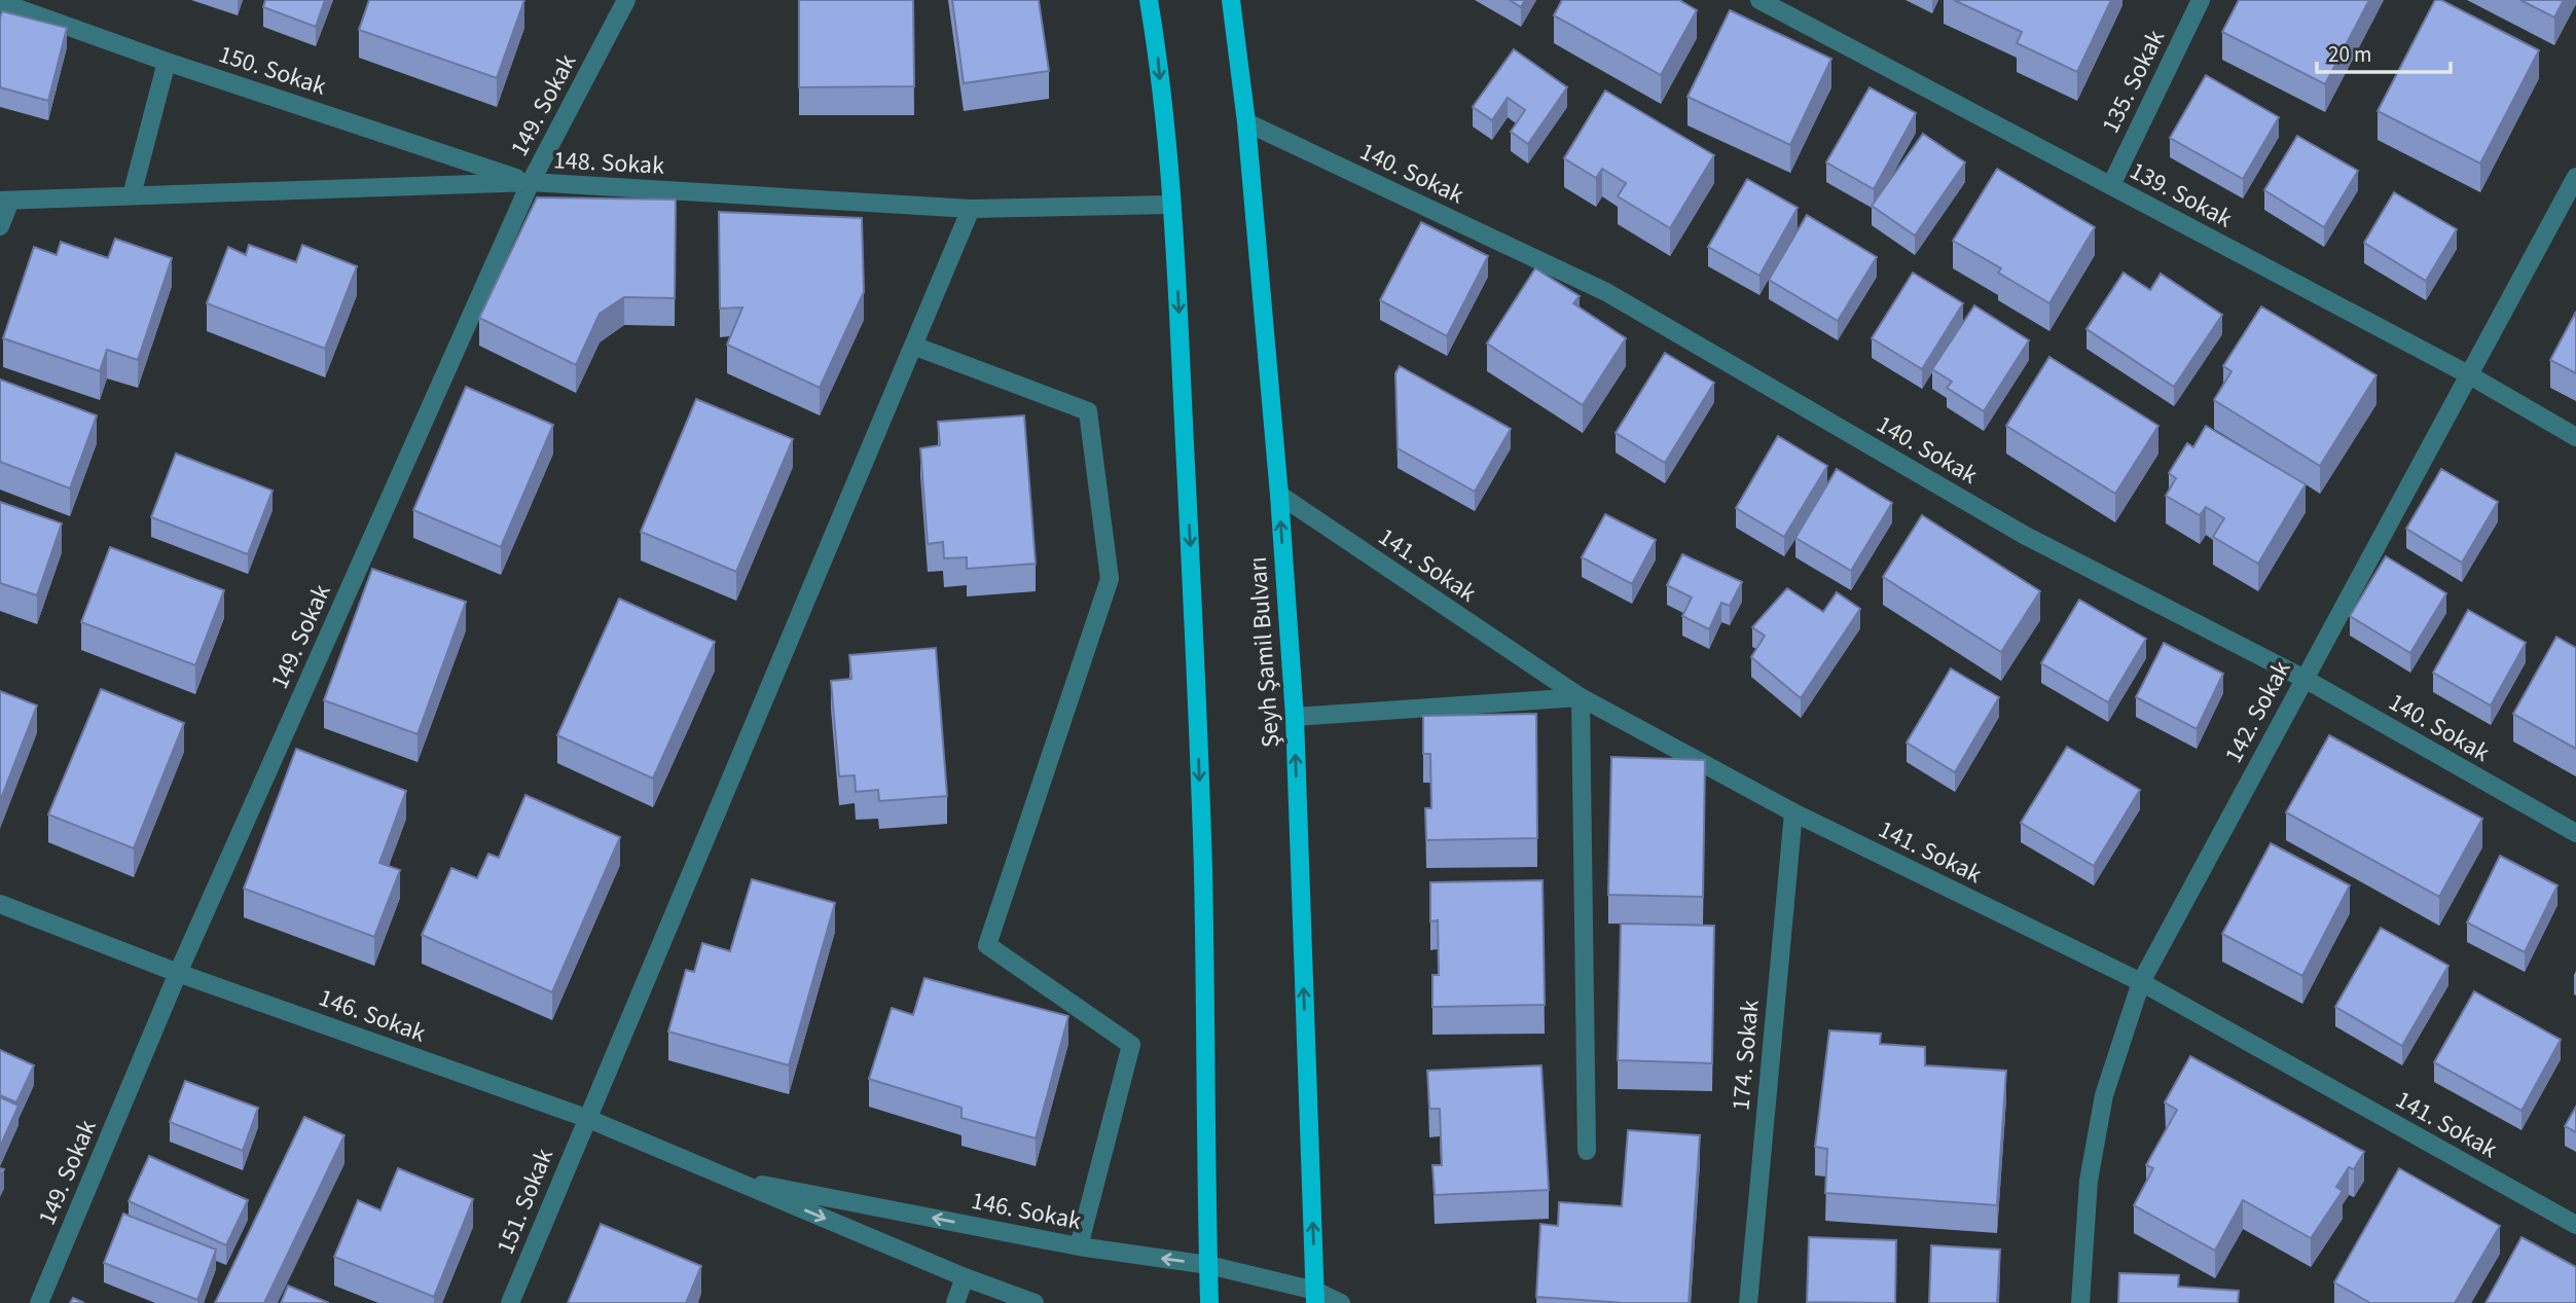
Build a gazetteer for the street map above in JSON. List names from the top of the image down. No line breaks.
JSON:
{"streets":{"main road":["Şeyh Şamil Bulvarı"],"street":["150. Sokak","135. Sokak","149. Sokak","148. Sokak","140. Sokak","139. Sokak","141. Sokak","142. Sokak","146. Sokak","174. Sokak","151. Sokak"]},"crossings":[["150. Sokak","149. Sokak"],["150. Sokak","148. Sokak"],["135. Sokak","139. Sokak"],["149. Sokak","148. Sokak"],["149. Sokak","146. Sokak"],["148. Sokak","151. Sokak"],["140. Sokak","Şeyh Şamil Bulvarı"],["140. Sokak","142. Sokak"],["139. Sokak","142. Sokak"],["141. Sokak","Şeyh Şamil Bulvarı"],["141. Sokak","142. Sokak"],["141. Sokak","174. Sokak"],["Şeyh Şamil Bulvarı","146. Sokak"],["146. Sokak","151. Sokak"]],"scale_bar":"20 m"}
